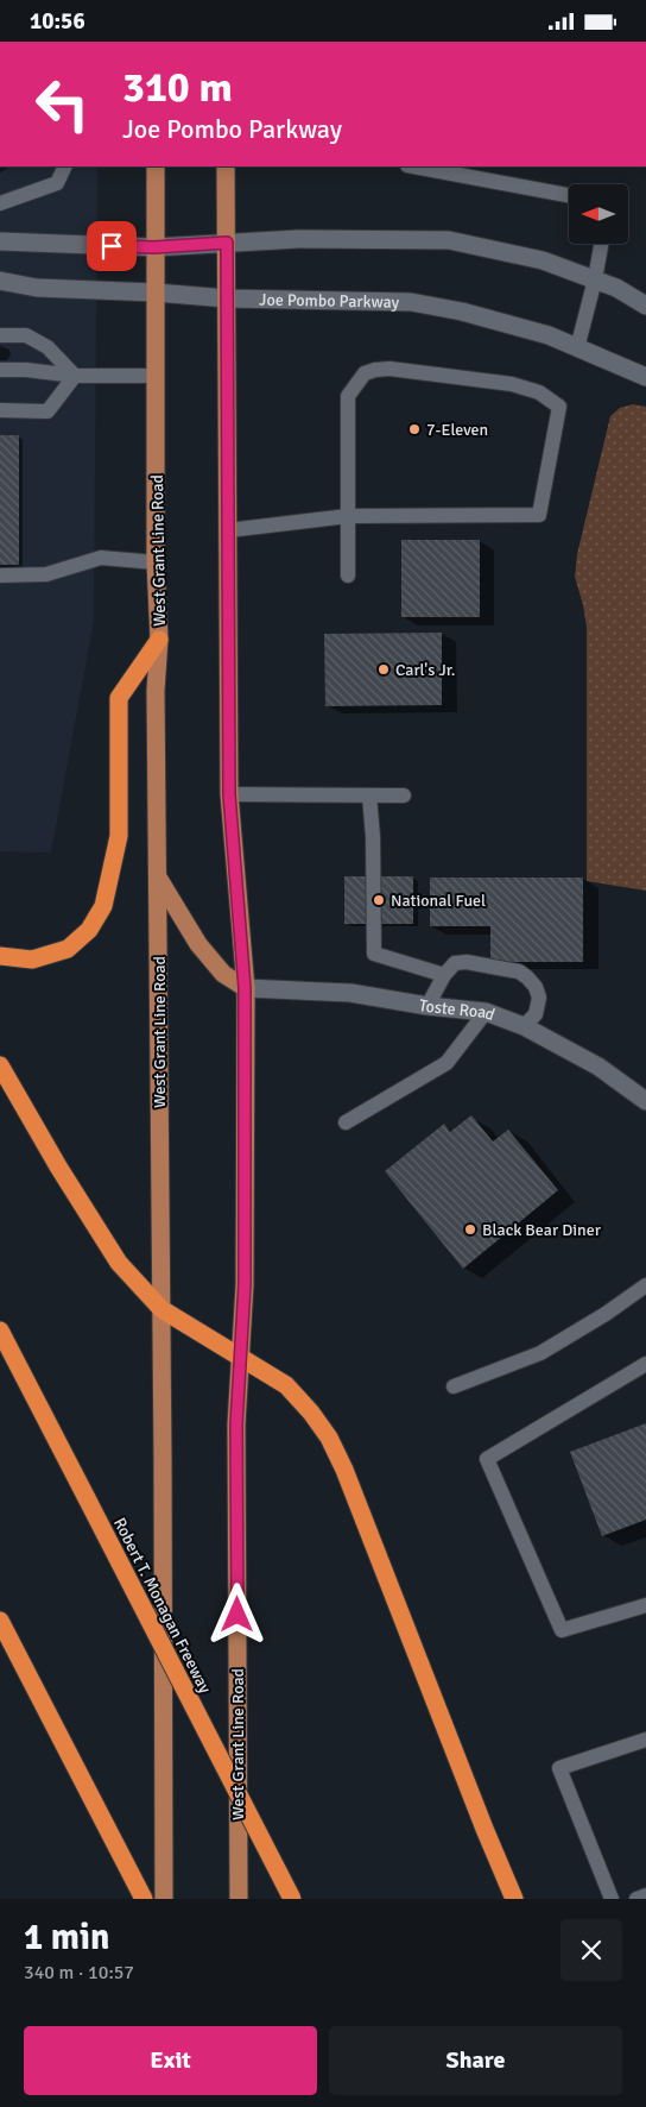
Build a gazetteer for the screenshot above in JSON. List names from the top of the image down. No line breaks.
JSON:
{"streets":{"highway":["Robert T. Monagan Freeway"],"main road":["West Grant Line Road"],"street":["Joe Pombo Parkway","Toste Road"]},"crossings":[["Joe Pombo Parkway","West Grant Line Road"],["West Grant Line Road","Toste Road"]],"places":["7-Eleven","Carl's Jr.","National Fuel","Black Bear Diner"],"north":"left","page":{"status":"10:56","turn":["310 m","Joe Pombo Parkway"],"heading":["1 min","340 m · 10:57"],"buttons":["Exit","Share"]}}
